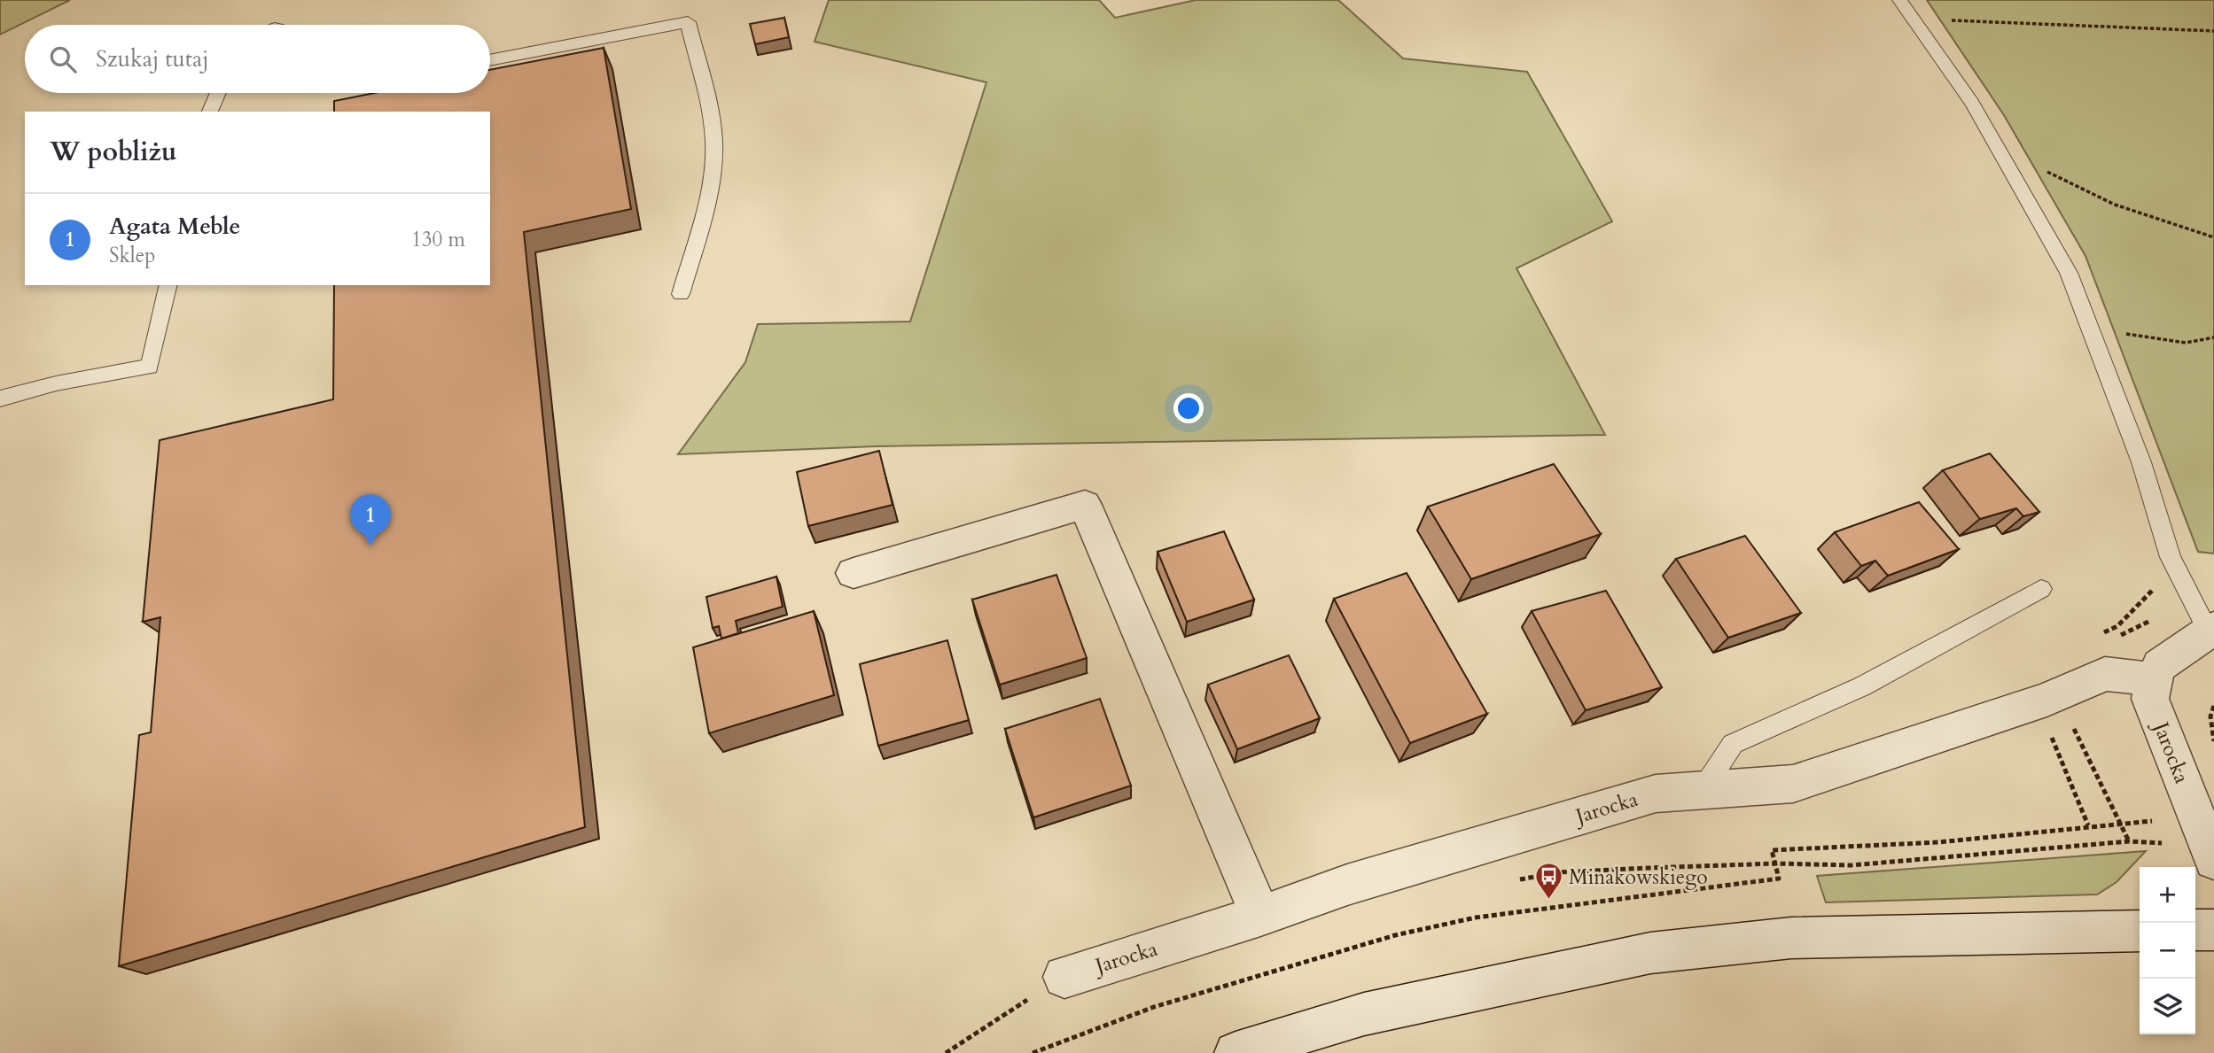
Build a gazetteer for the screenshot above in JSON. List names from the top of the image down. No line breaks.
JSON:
{"streets":{"street":["Jarocka"]},"places":{"bus stop":["Minakowskiego"]},"page":{"search":"Szukaj tutaj","heading":"W pobliżu","list":[{"mark":"1","name":"Agata Meble","note":"Sklep","value":"130 m"}],"pins":"1","map_buttons":["+","−"]}}
